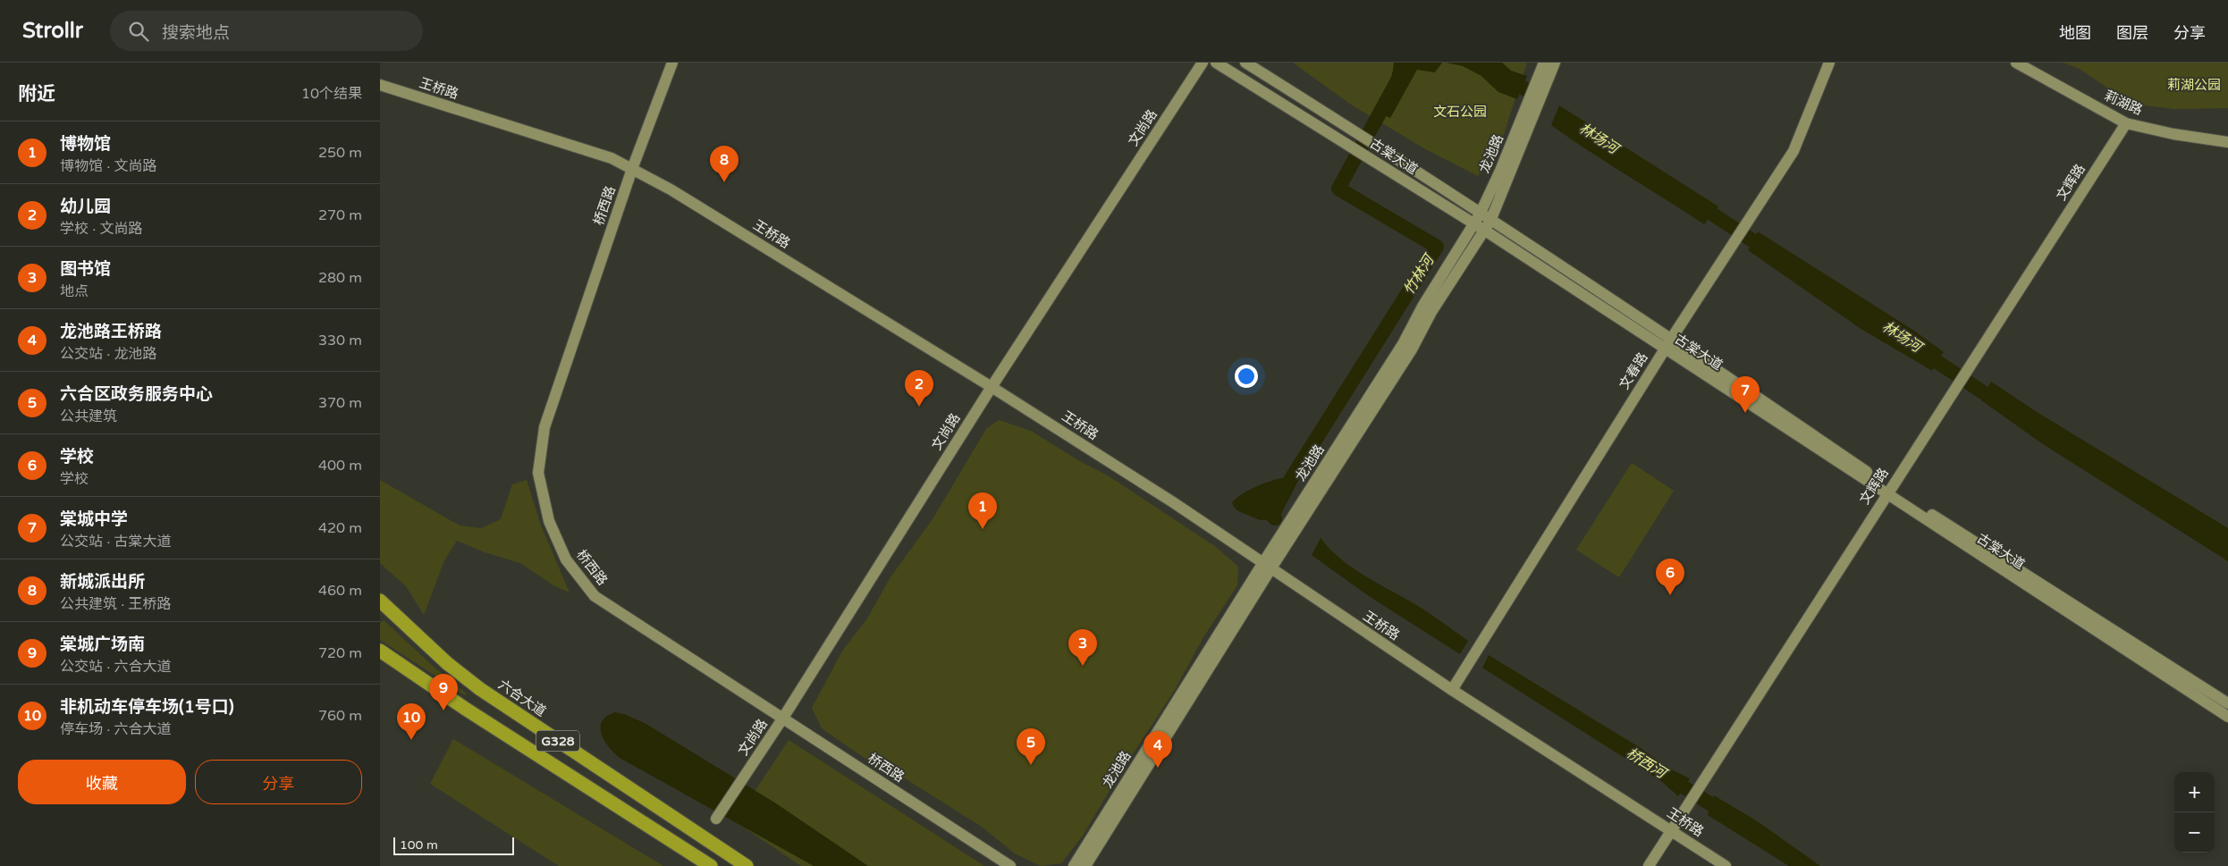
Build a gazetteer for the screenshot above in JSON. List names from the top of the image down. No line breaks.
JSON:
{"streets":{"highway":["六合大道","G328"],"street":["王桥路","莉湖路","文尚路","龙池路","古棠大道","文辉路","桥西路","文春路"]},"crossings":[["王桥路","文尚路"],["王桥路","龙池路"],["王桥路","文辉路"],["王桥路","桥西路"],["王桥路","文春路"],["莉湖路","文辉路"],["文尚路","桥西路"],["龙池路","古棠大道"],["古棠大道","文辉路"],["古棠大道","文春路"]],"water":["林场河","竹林河","桥西河"],"parks":["莉湖公园","文石公园"],"scale_bar":"100 m","page":{"header":"Strollr","search":"搜索地点","nav":["地图","图层","分享"],"heading":["附近","10个结果"],"list":[{"mark":"1","name":"博物馆","note":"博物馆 · 文尚路","value":"250 m"},{"mark":"2","name":"幼儿园","note":"学校 · 文尚路","value":"270 m"},{"mark":"3","name":"图书馆","note":"地点","value":"280 m"},{"mark":"4","name":"龙池路王桥路","note":"公交站 · 龙池路","value":"330 m"},{"mark":"5","name":"六合区政务服务中心","note":"公共建筑","value":"370 m"},{"mark":"6","name":"学校","note":"学校","value":"400 m"},{"mark":"7","name":"棠城中学","note":"公交站 · 古棠大道","value":"420 m"},{"mark":"8","name":"新城派出所","note":"公共建筑 · 王桥路","value":"460 m"},{"mark":"9","name":"棠城广场南","note":"公交站 · 六合大道","value":"720 m"},{"mark":"10","name":"非机动车停车场(1号口)","note":"停车场 · 六合大道","value":"760 m"}],"pins":["8","2","7","1","6","3","9","10","5","4"],"buttons":["收藏","分享"],"map_buttons":["+","−"],"scale":"100 m"}}
